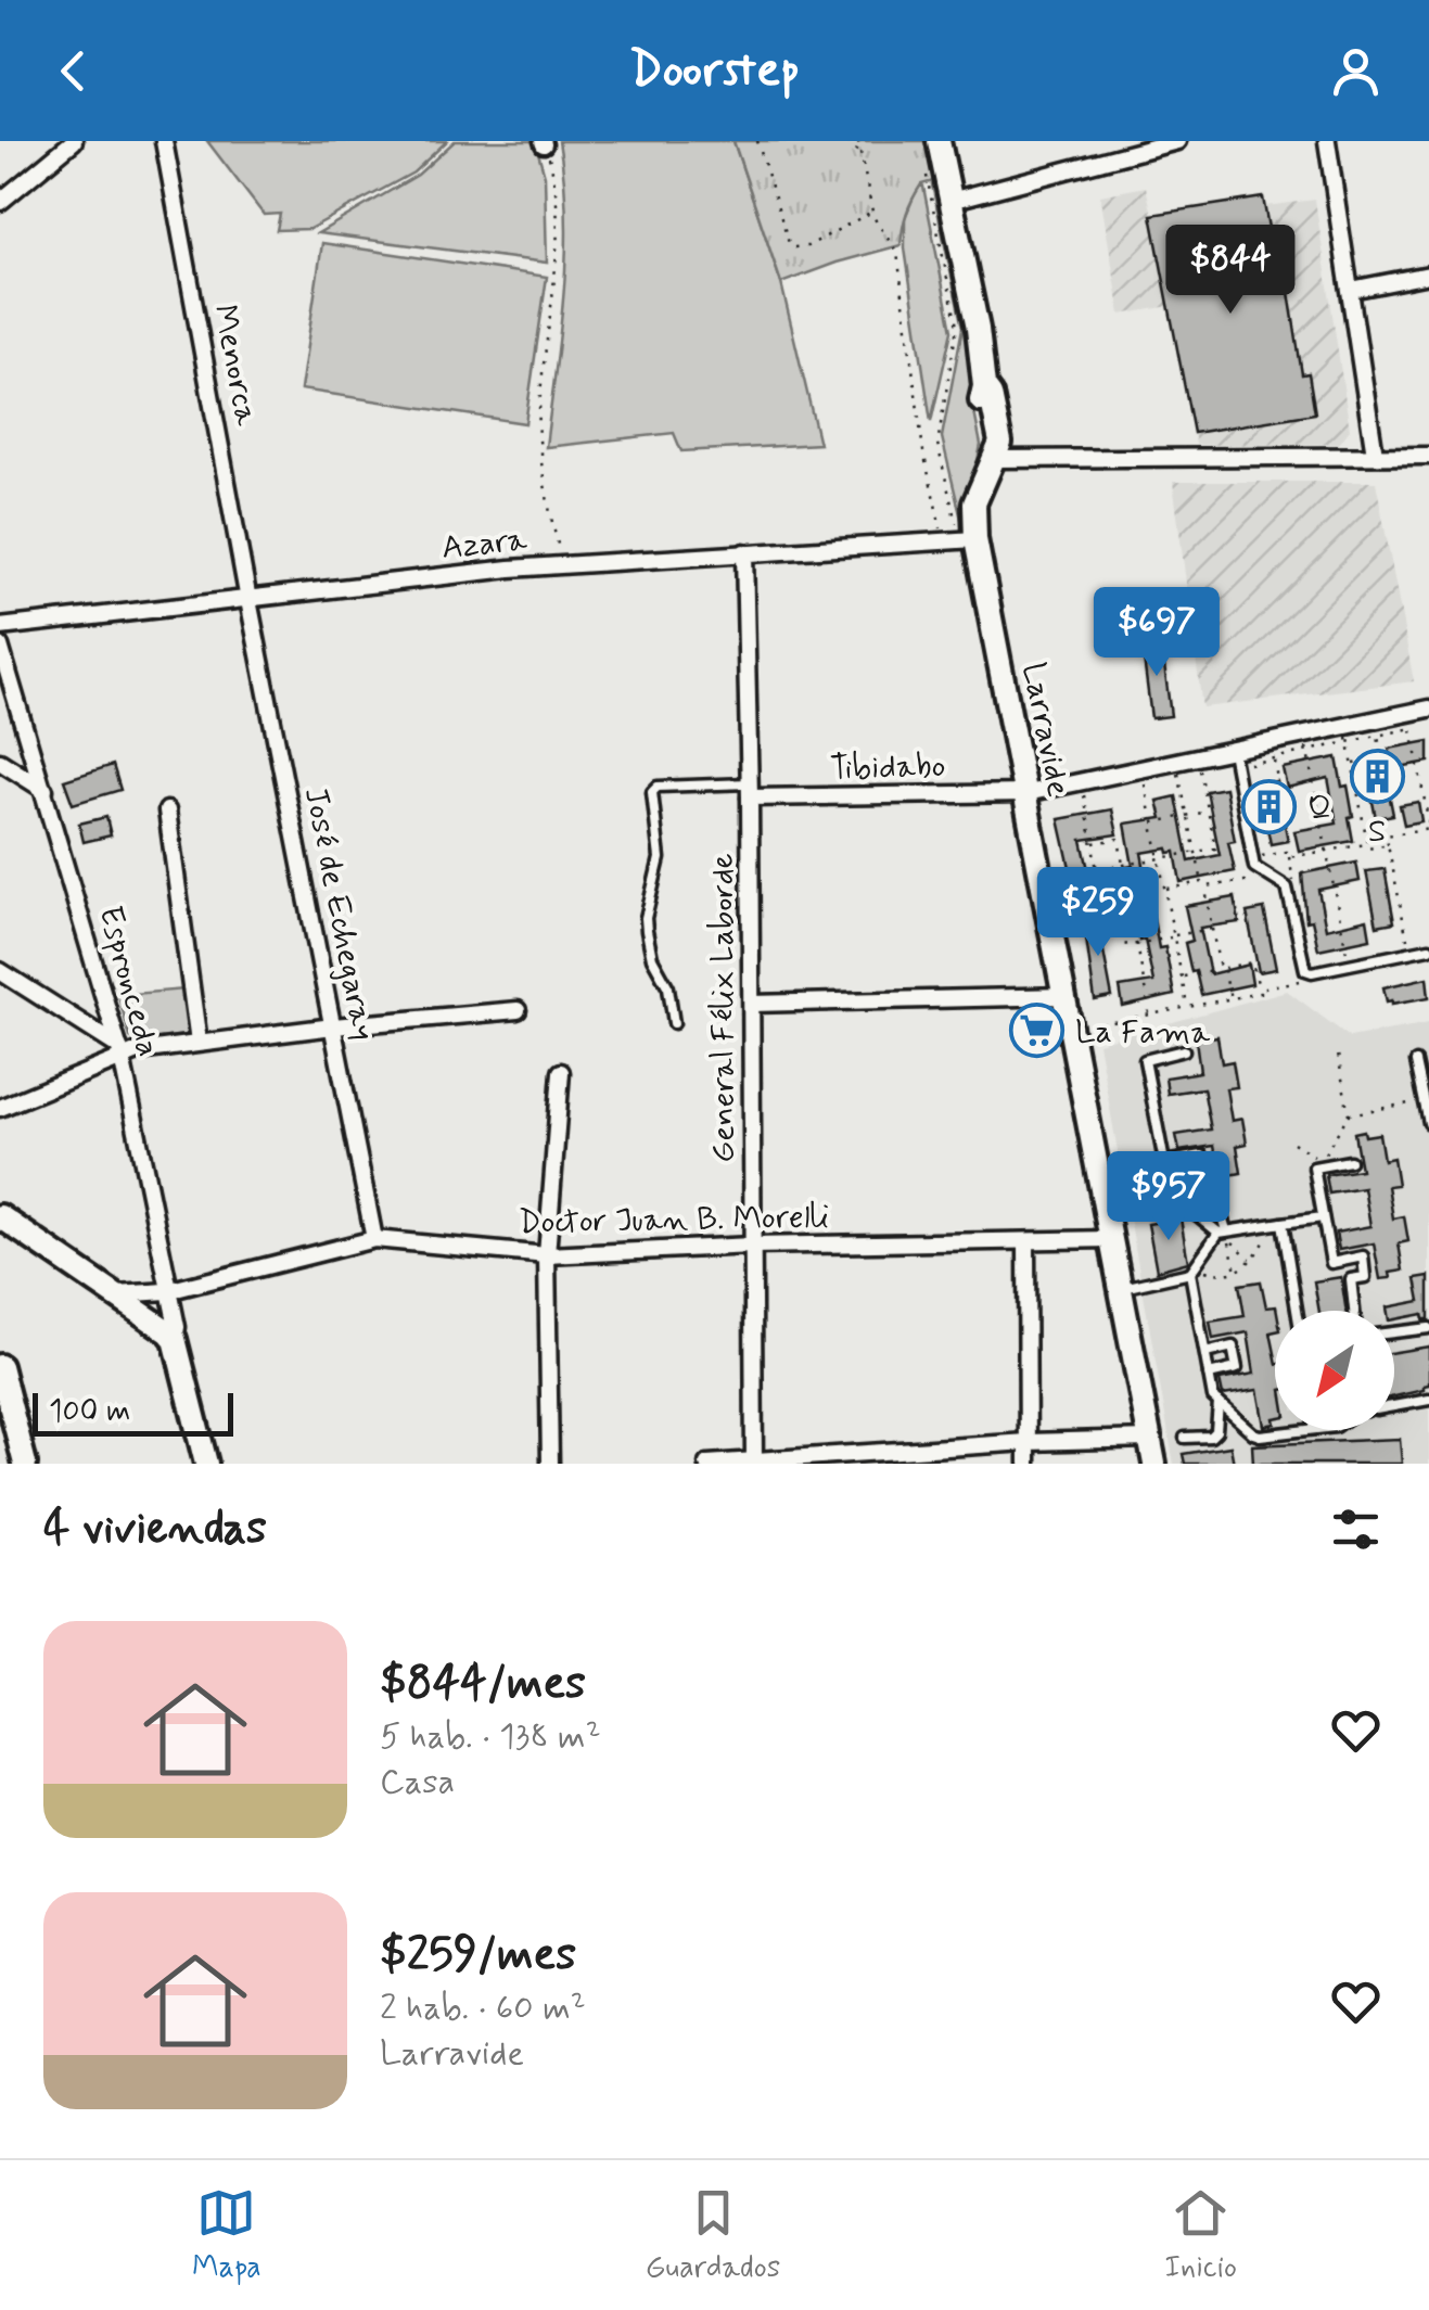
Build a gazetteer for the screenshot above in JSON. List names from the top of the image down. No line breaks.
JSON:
{"streets":{"street":["Menorca","Azara","Larravide","Tibidabo","José de Echegaray","Espronceda","General Félix Laborde","Doctor Juan B. Morelli"]},"crossings":[["Menorca","Azara"],["Menorca","José de Echegaray"],["Azara","Larravide"],["Azara","José de Echegaray"],["Azara","General Félix Laborde"],["Larravide","Tibidabo"],["Larravide","Doctor Juan B. Morelli"],["Tibidabo","General Félix Laborde"],["José de Echegaray","Doctor Juan B. Morelli"],["Espronceda","Doctor Juan B. Morelli"],["General Félix Laborde","Doctor Juan B. Morelli"]],"places":{"building":["S","Q"],"supermarket":["La Fama"]},"scale_bar":"100 m","north":"bottom left","page":{"header":"Doorstep","price":["$844","$697","$259","$957"],"scale":"100 m","heading":"4 viviendas","list":[{"name":"$844/mes","note":"5 hab. · 138 m² · Casa"},{"name":"$259/mes","note":"2 hab. · 60 m² · Larravide"}],"tabs":["Mapa","Guardados","Inicio"]}}
